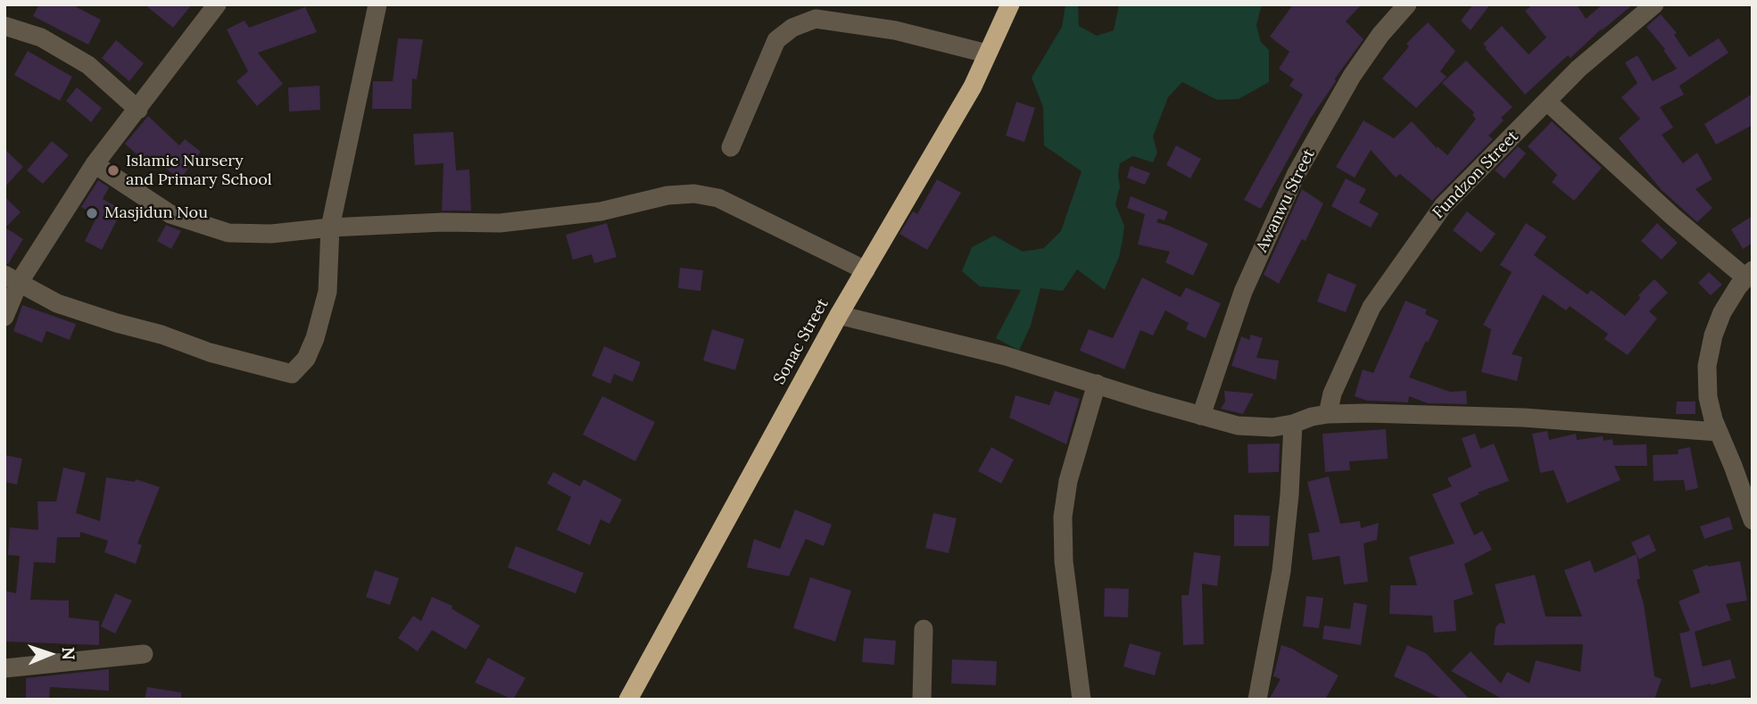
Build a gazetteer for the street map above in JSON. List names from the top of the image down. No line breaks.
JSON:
{"streets":{"highway":["Sonac Street"],"street":["Fundzon Street","Awanwu Street"]},"places":["Islamic Nursery and Primary School","Masjidun Nou"],"north":"right"}
